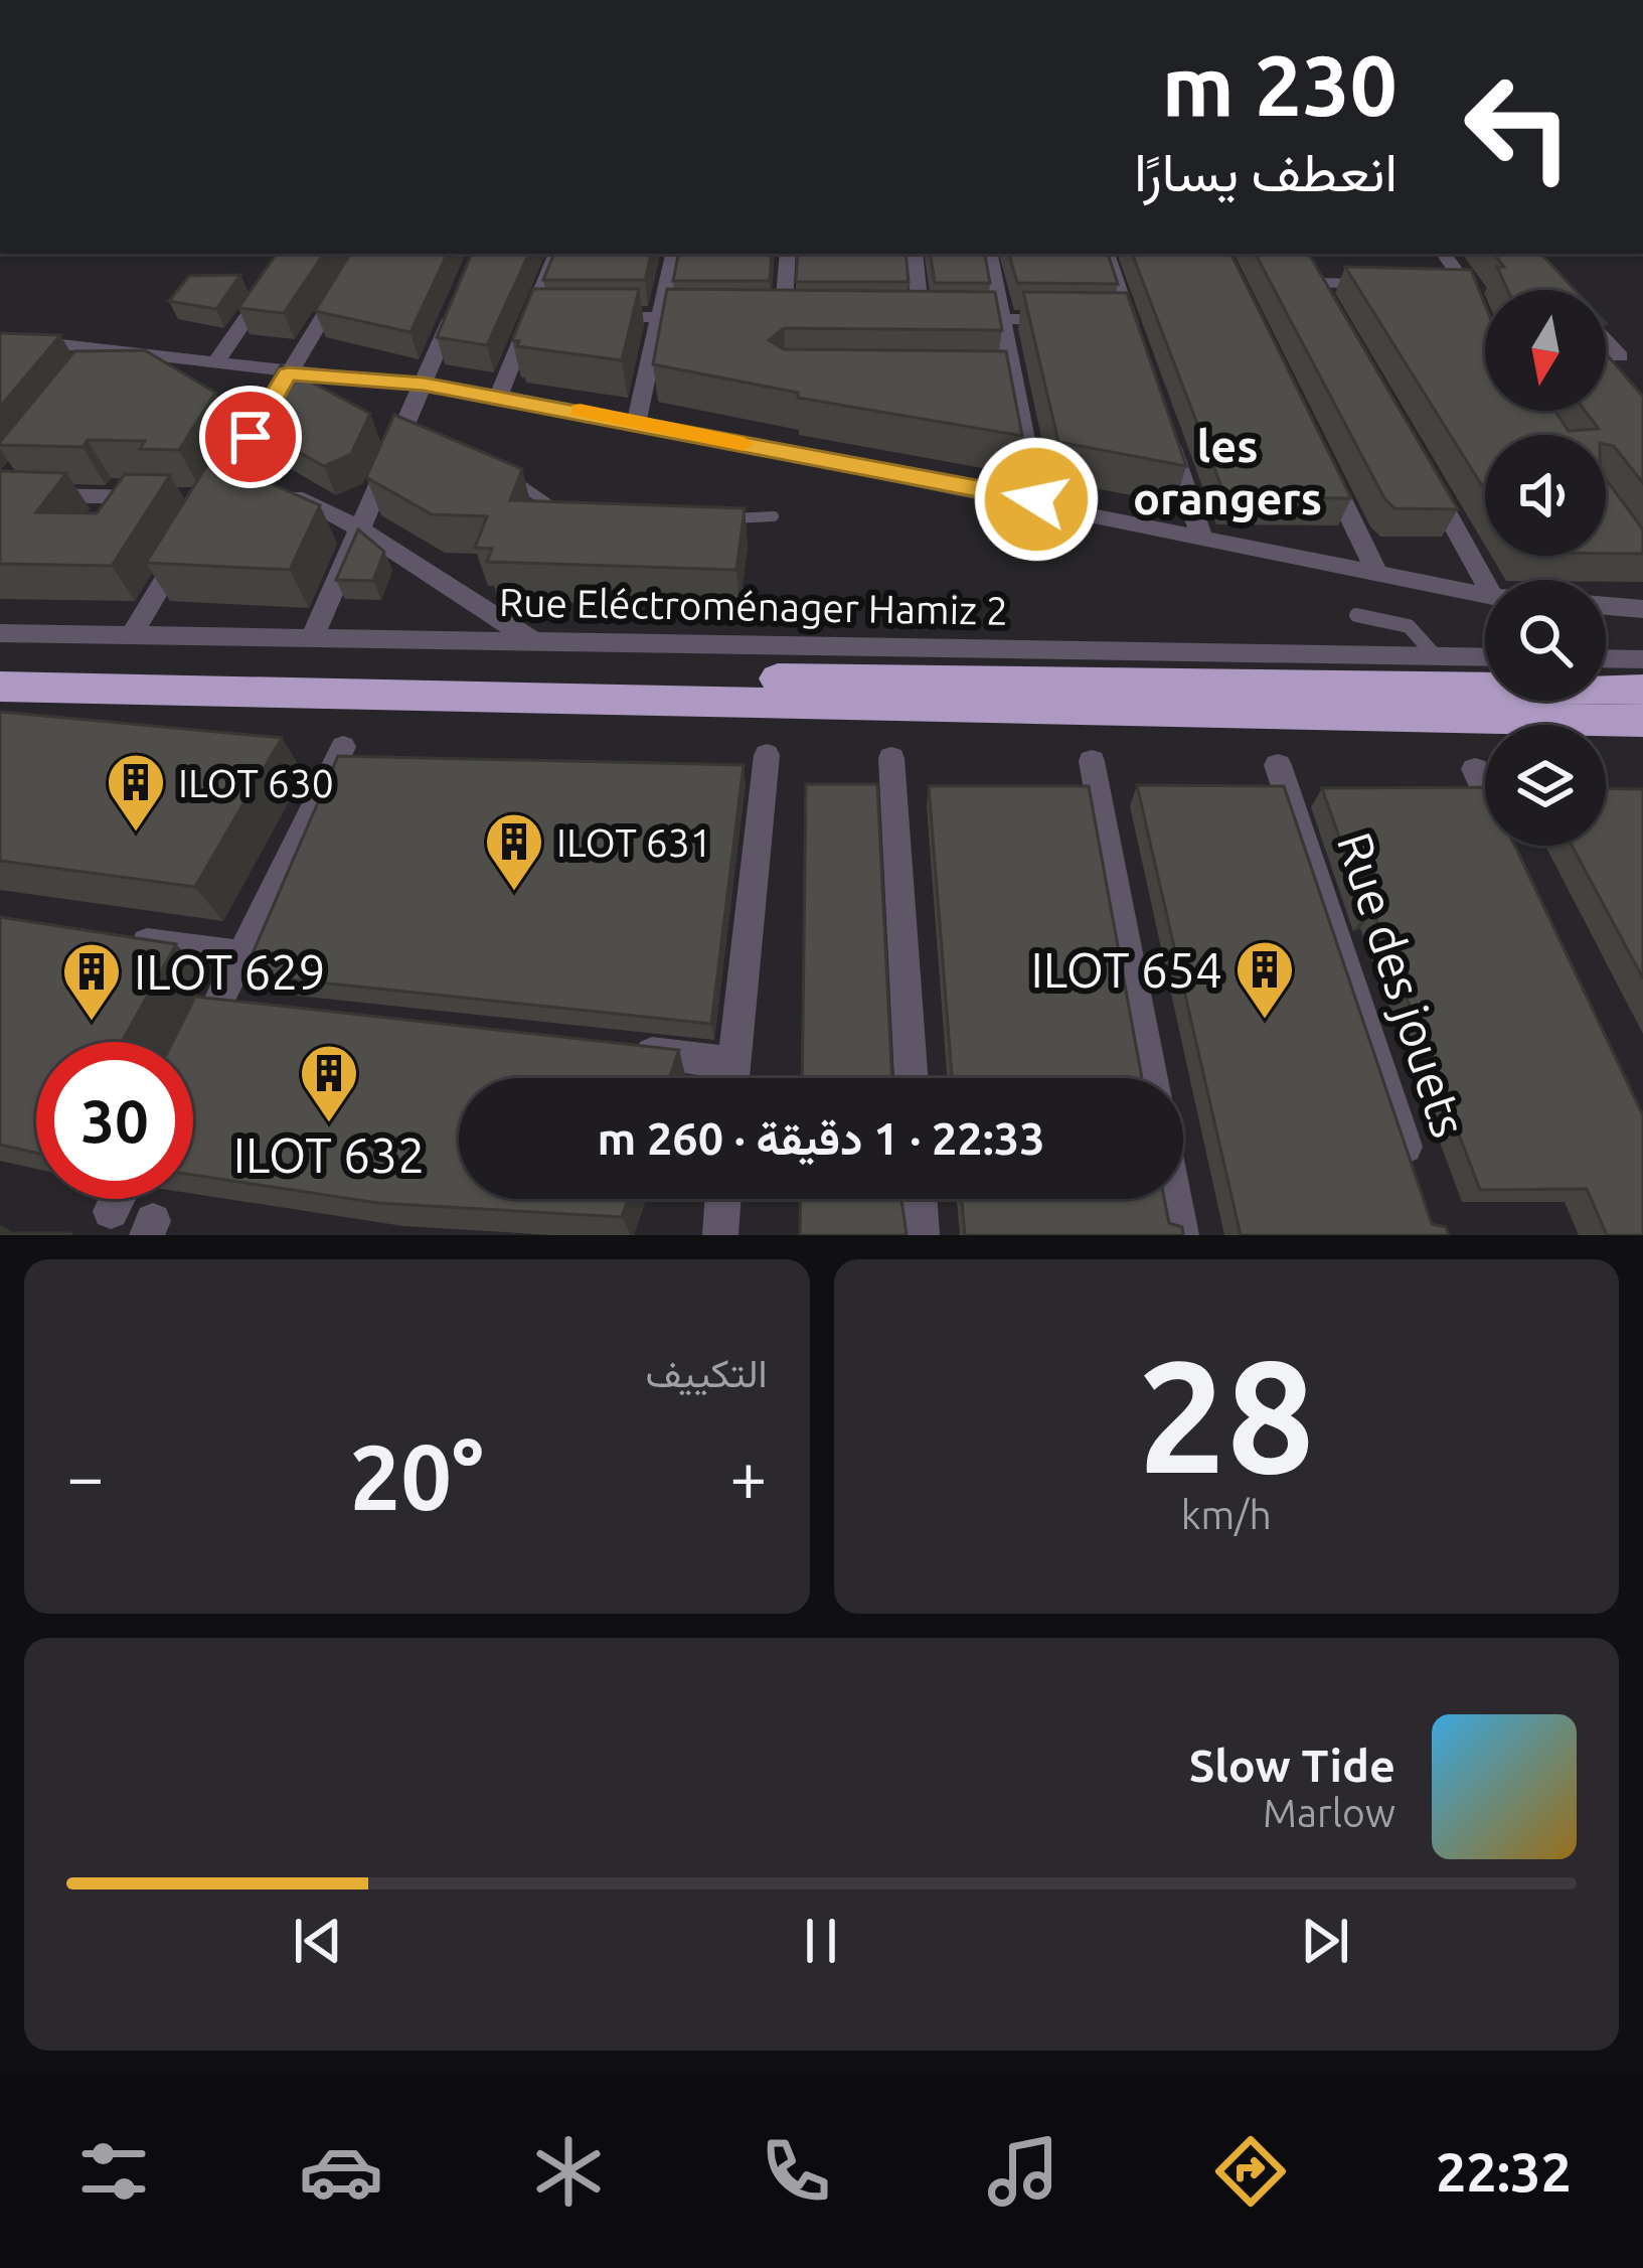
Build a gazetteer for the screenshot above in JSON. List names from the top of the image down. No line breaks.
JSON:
{"streets":{"street":["Rue Eléctroménager Hamiz 2","Rue des jouets"]},"districts":["les orangers"],"places":{"building":["ILOT 630","ILOT 631","ILOT 654","ILOT 629","ILOT 632"]},"north":"bottom","page":{"turn":["230 m","انعطف يسارًا"],"limit":"30","trip":"22:33 · 1 دقيقة · 260 m","tile":[["28","km/h"],"التكييف"],"heat":["−","20°","+"],"song":["Slow Tide","Marlow"],"tabs":"22:32"}}
